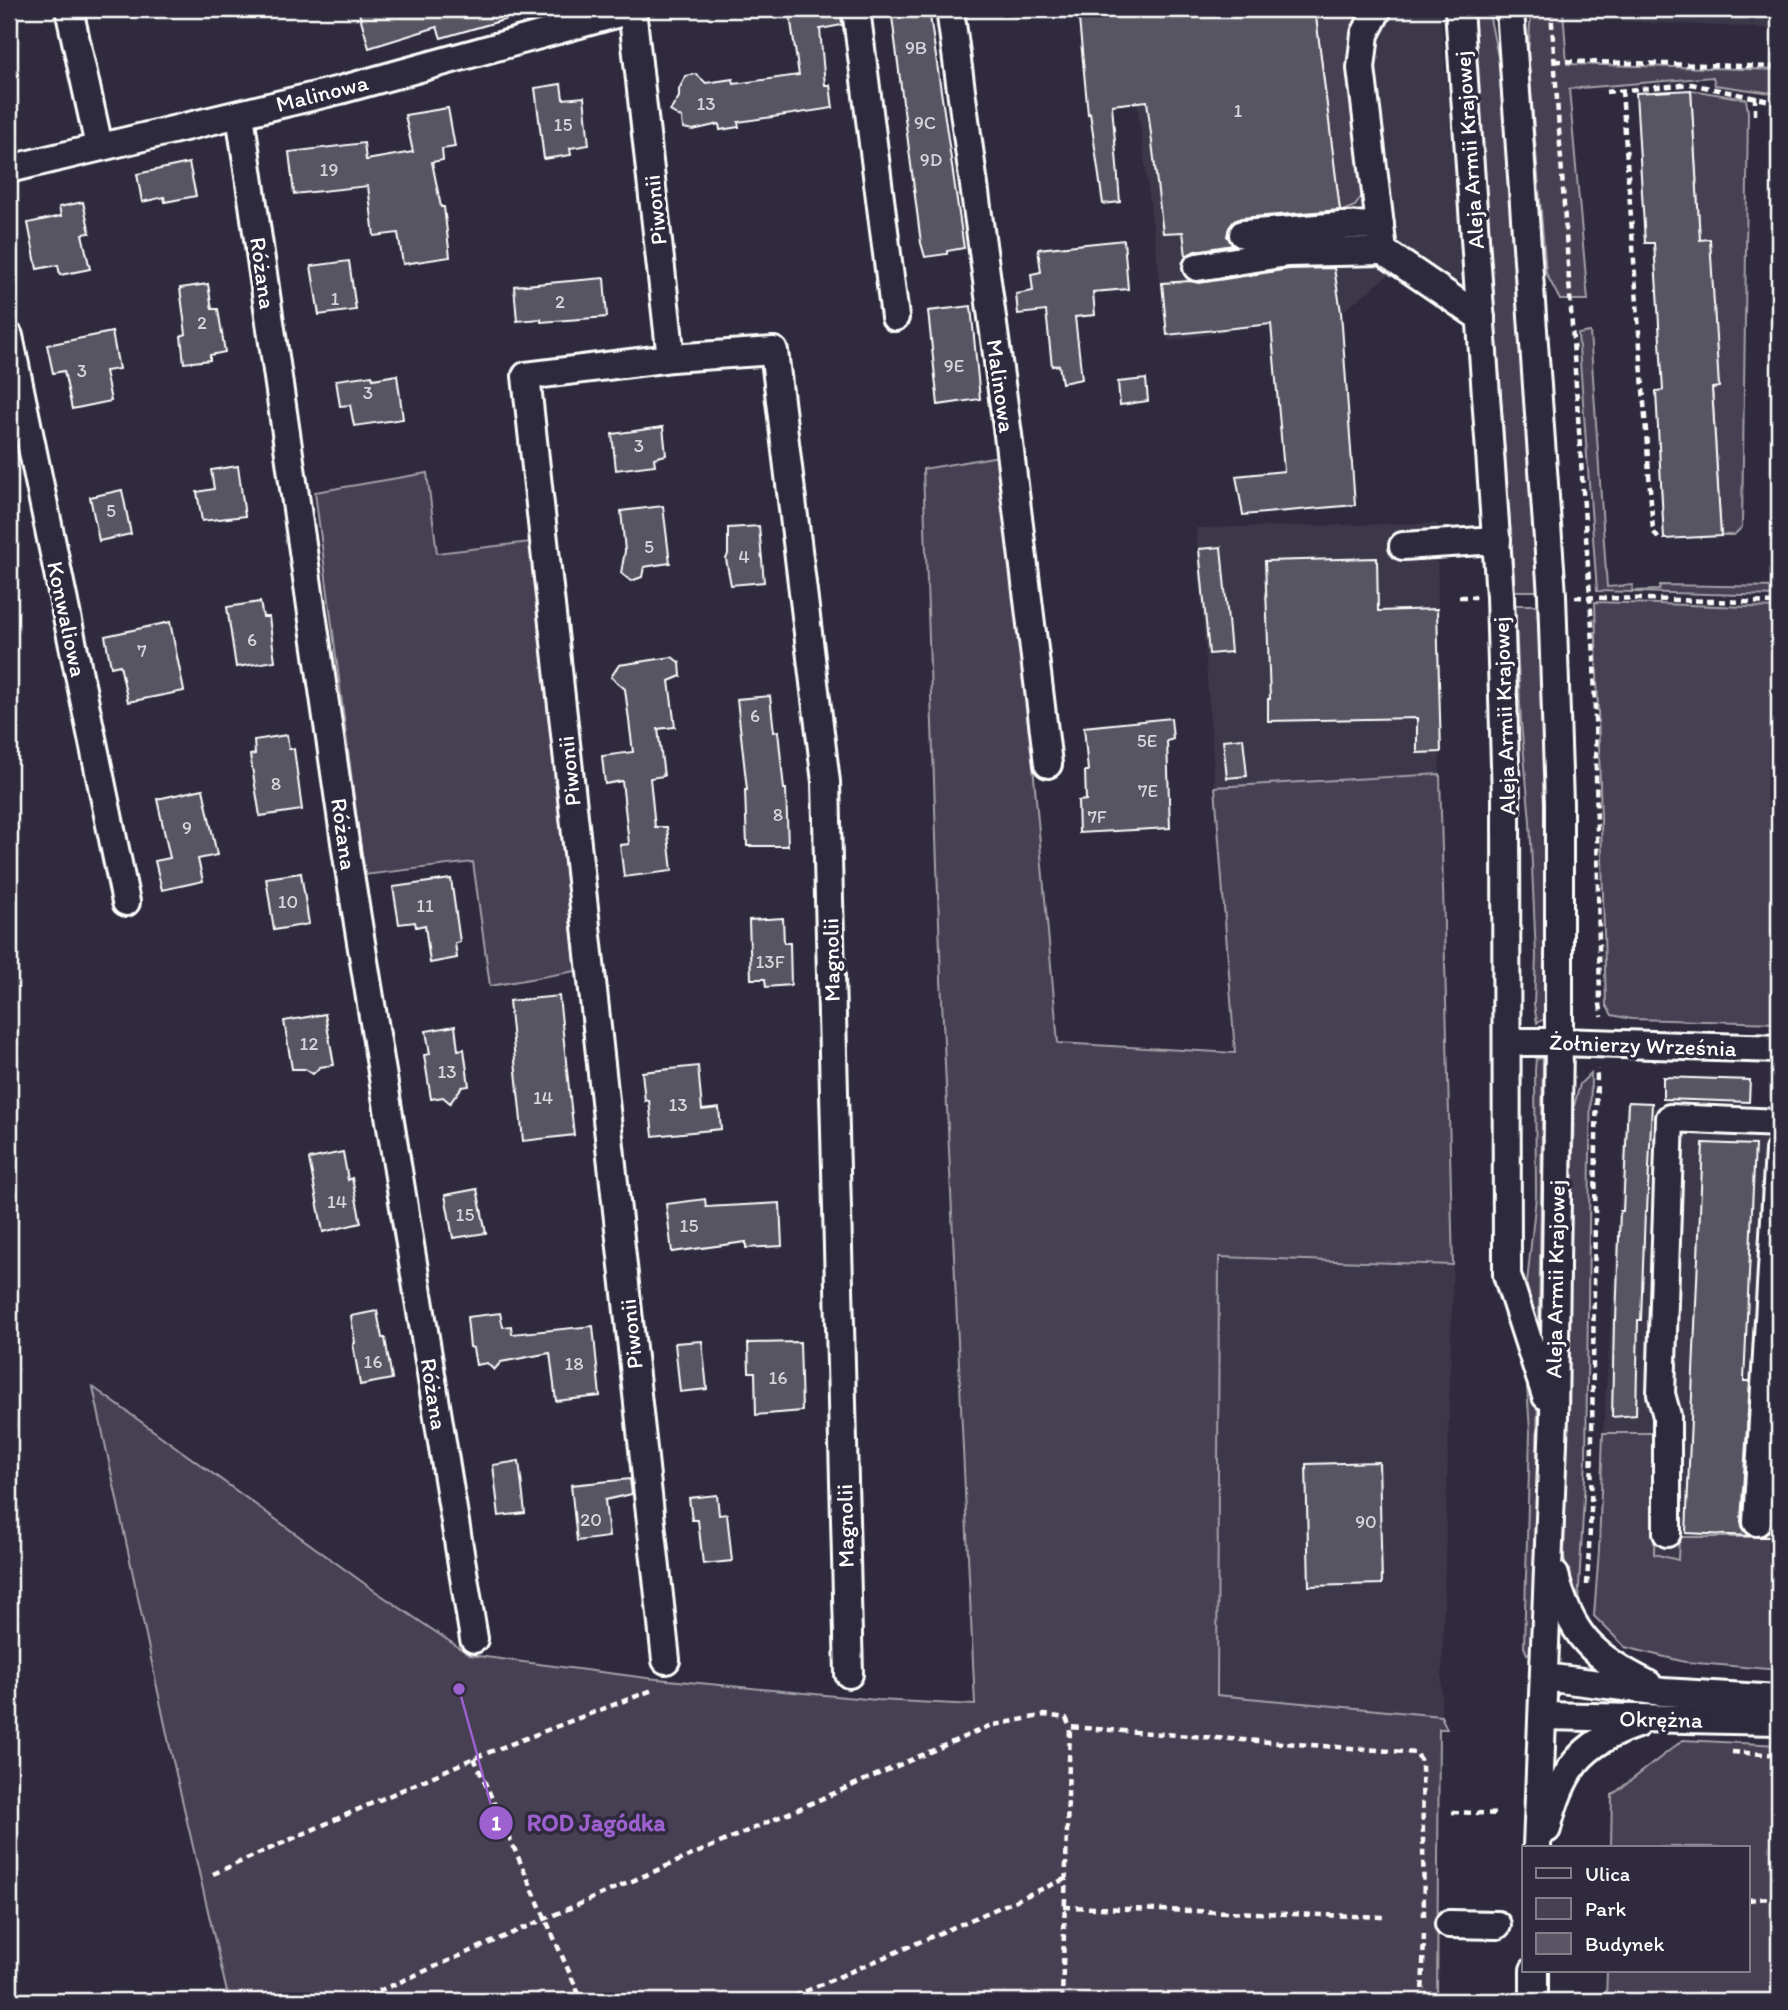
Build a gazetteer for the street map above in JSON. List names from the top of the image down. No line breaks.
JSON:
{"streets":{"street":["Malinowa","Aleja Armii Krajowej","Piwonii","Różana","Konwaliowa","Magnolii","Żołnierzy Września","Okrężna"]},"crossings":[["Malinowa","Piwonii"],["Malinowa","Różana"],["Aleja Armii Krajowej","Żołnierzy Września"],["Aleja Armii Krajowej","Okrężna"],["Piwonii","Magnolii"]],"places":["ROD Jagódka"],"house_numbers":["9B","13","1","9C","15","9D","19","1","2","2","9E","3","3","3","5","5","4","6","7","6","5E","8","7E","8","7F","9","10","11","13F","12","13","14","13","14","15","15","16","18","16","20","90"],"legend":["Ulica","Park","Budynek"]}
